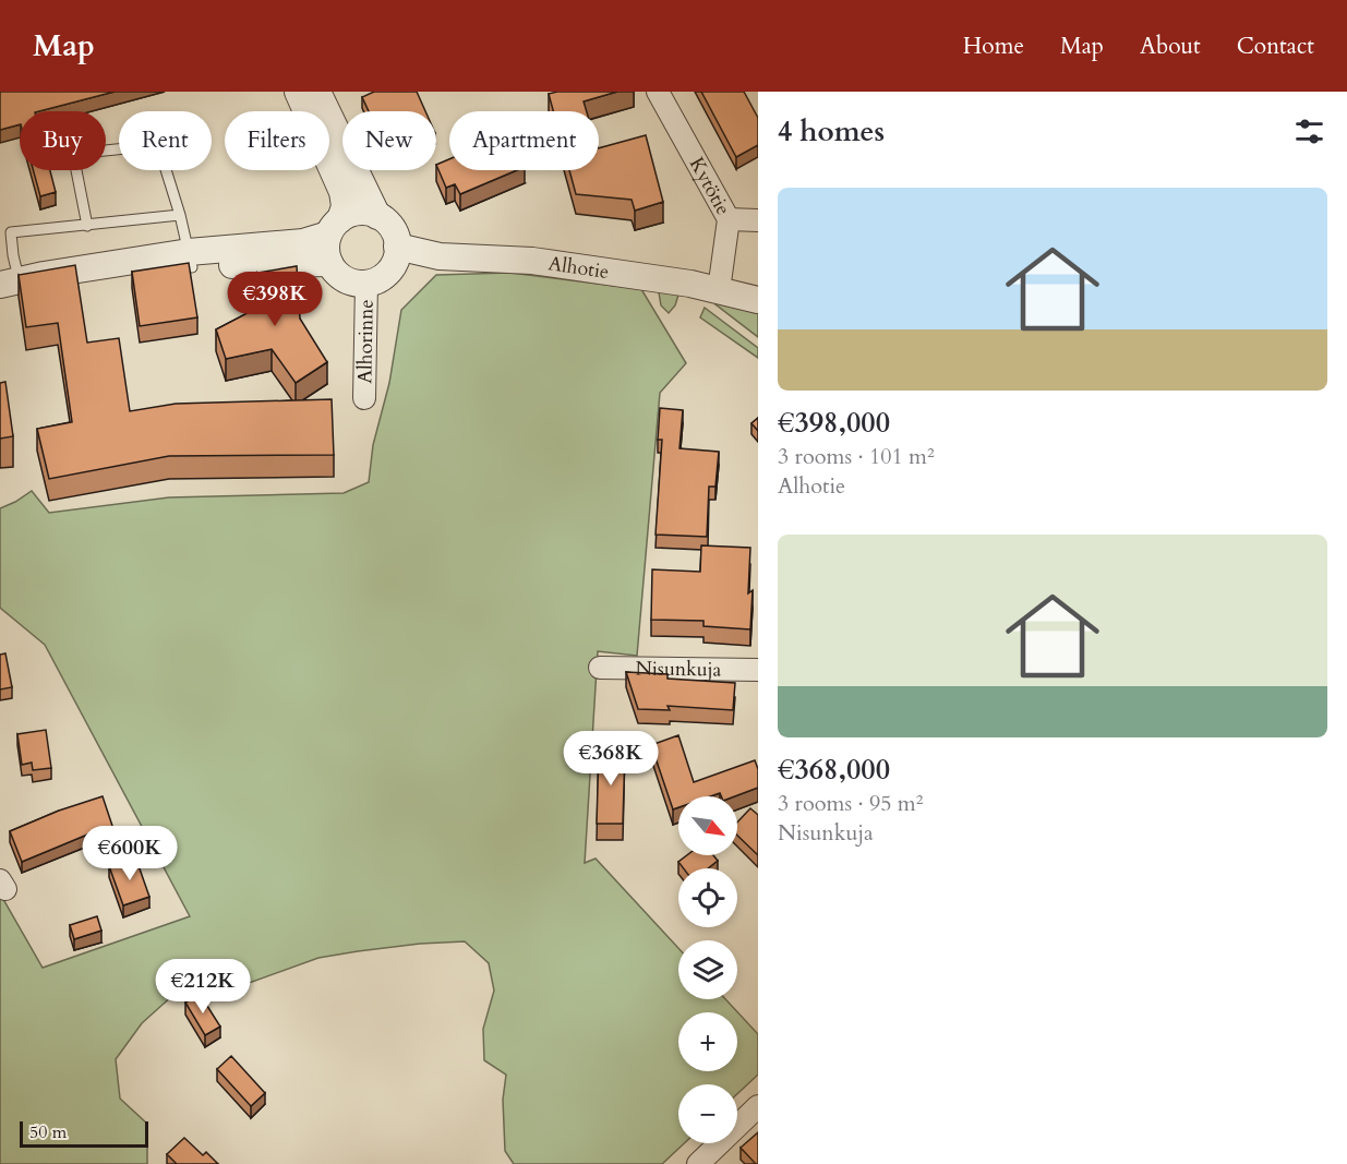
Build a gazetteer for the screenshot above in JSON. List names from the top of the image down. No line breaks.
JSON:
{"streets":{"street":["Kytötie","Alhotie","Alhorinne","Nisunkuja"]},"crossings":[["Kytötie","Alhotie"],["Alhotie","Alhorinne"]],"scale_bar":"50 m","north":"bottom right","page":{"header":"Map","nav":["Home","Map","About","Contact"],"heading":"4 homes","chip":["Buy","Rent","Filters","New","Apartment"],"list":[{"name":"€398,000","note":"3 rooms · 101 m² · Alhotie"},{"name":"€368,000","note":"3 rooms · 95 m² · Nisunkuja"}],"price":["€398K","€368K","€600K","€212K"],"map_buttons":["+","−"],"scale":"50 m"}}
